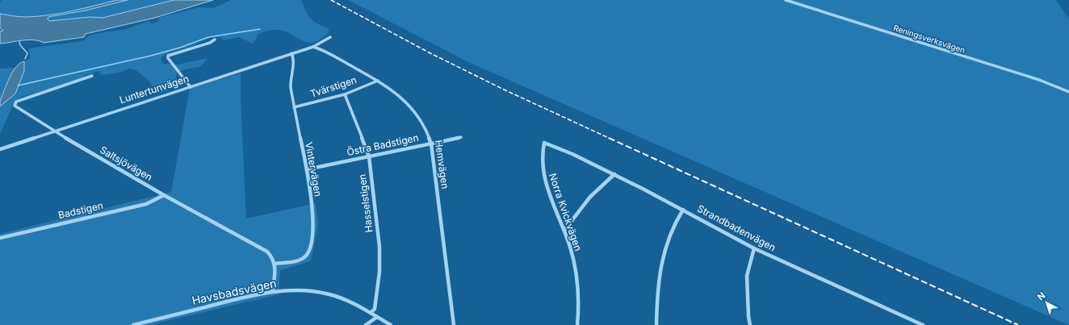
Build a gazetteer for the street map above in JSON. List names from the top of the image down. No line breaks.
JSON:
{"streets":{"street":["Reningsverksvägen","Tvärstigen","Luntertunvägen","Östra Badstigen","Saltsjövägen","Hemvägen","Vintervägen","Hasselstigen","Badstigen","Norra Kvickvägen","Strandbadenvägen","Havsbadsvägen"]},"crossings":[["Tvärstigen","Hemvägen"],["Tvärstigen","Vintervägen"],["Tvärstigen","Hasselstigen"],["Luntertunvägen","Saltsjövägen"],["Luntertunvägen","Hemvägen"],["Luntertunvägen","Vintervägen"],["Östra Badstigen","Hemvägen"],["Östra Badstigen","Vintervägen"],["Östra Badstigen","Hasselstigen"],["Saltsjövägen","Vintervägen"],["Saltsjövägen","Badstigen"],["Hasselstigen","Havsbadsvägen"],["Norra Kvickvägen","Strandbadenvägen"]],"north":"top left"}
